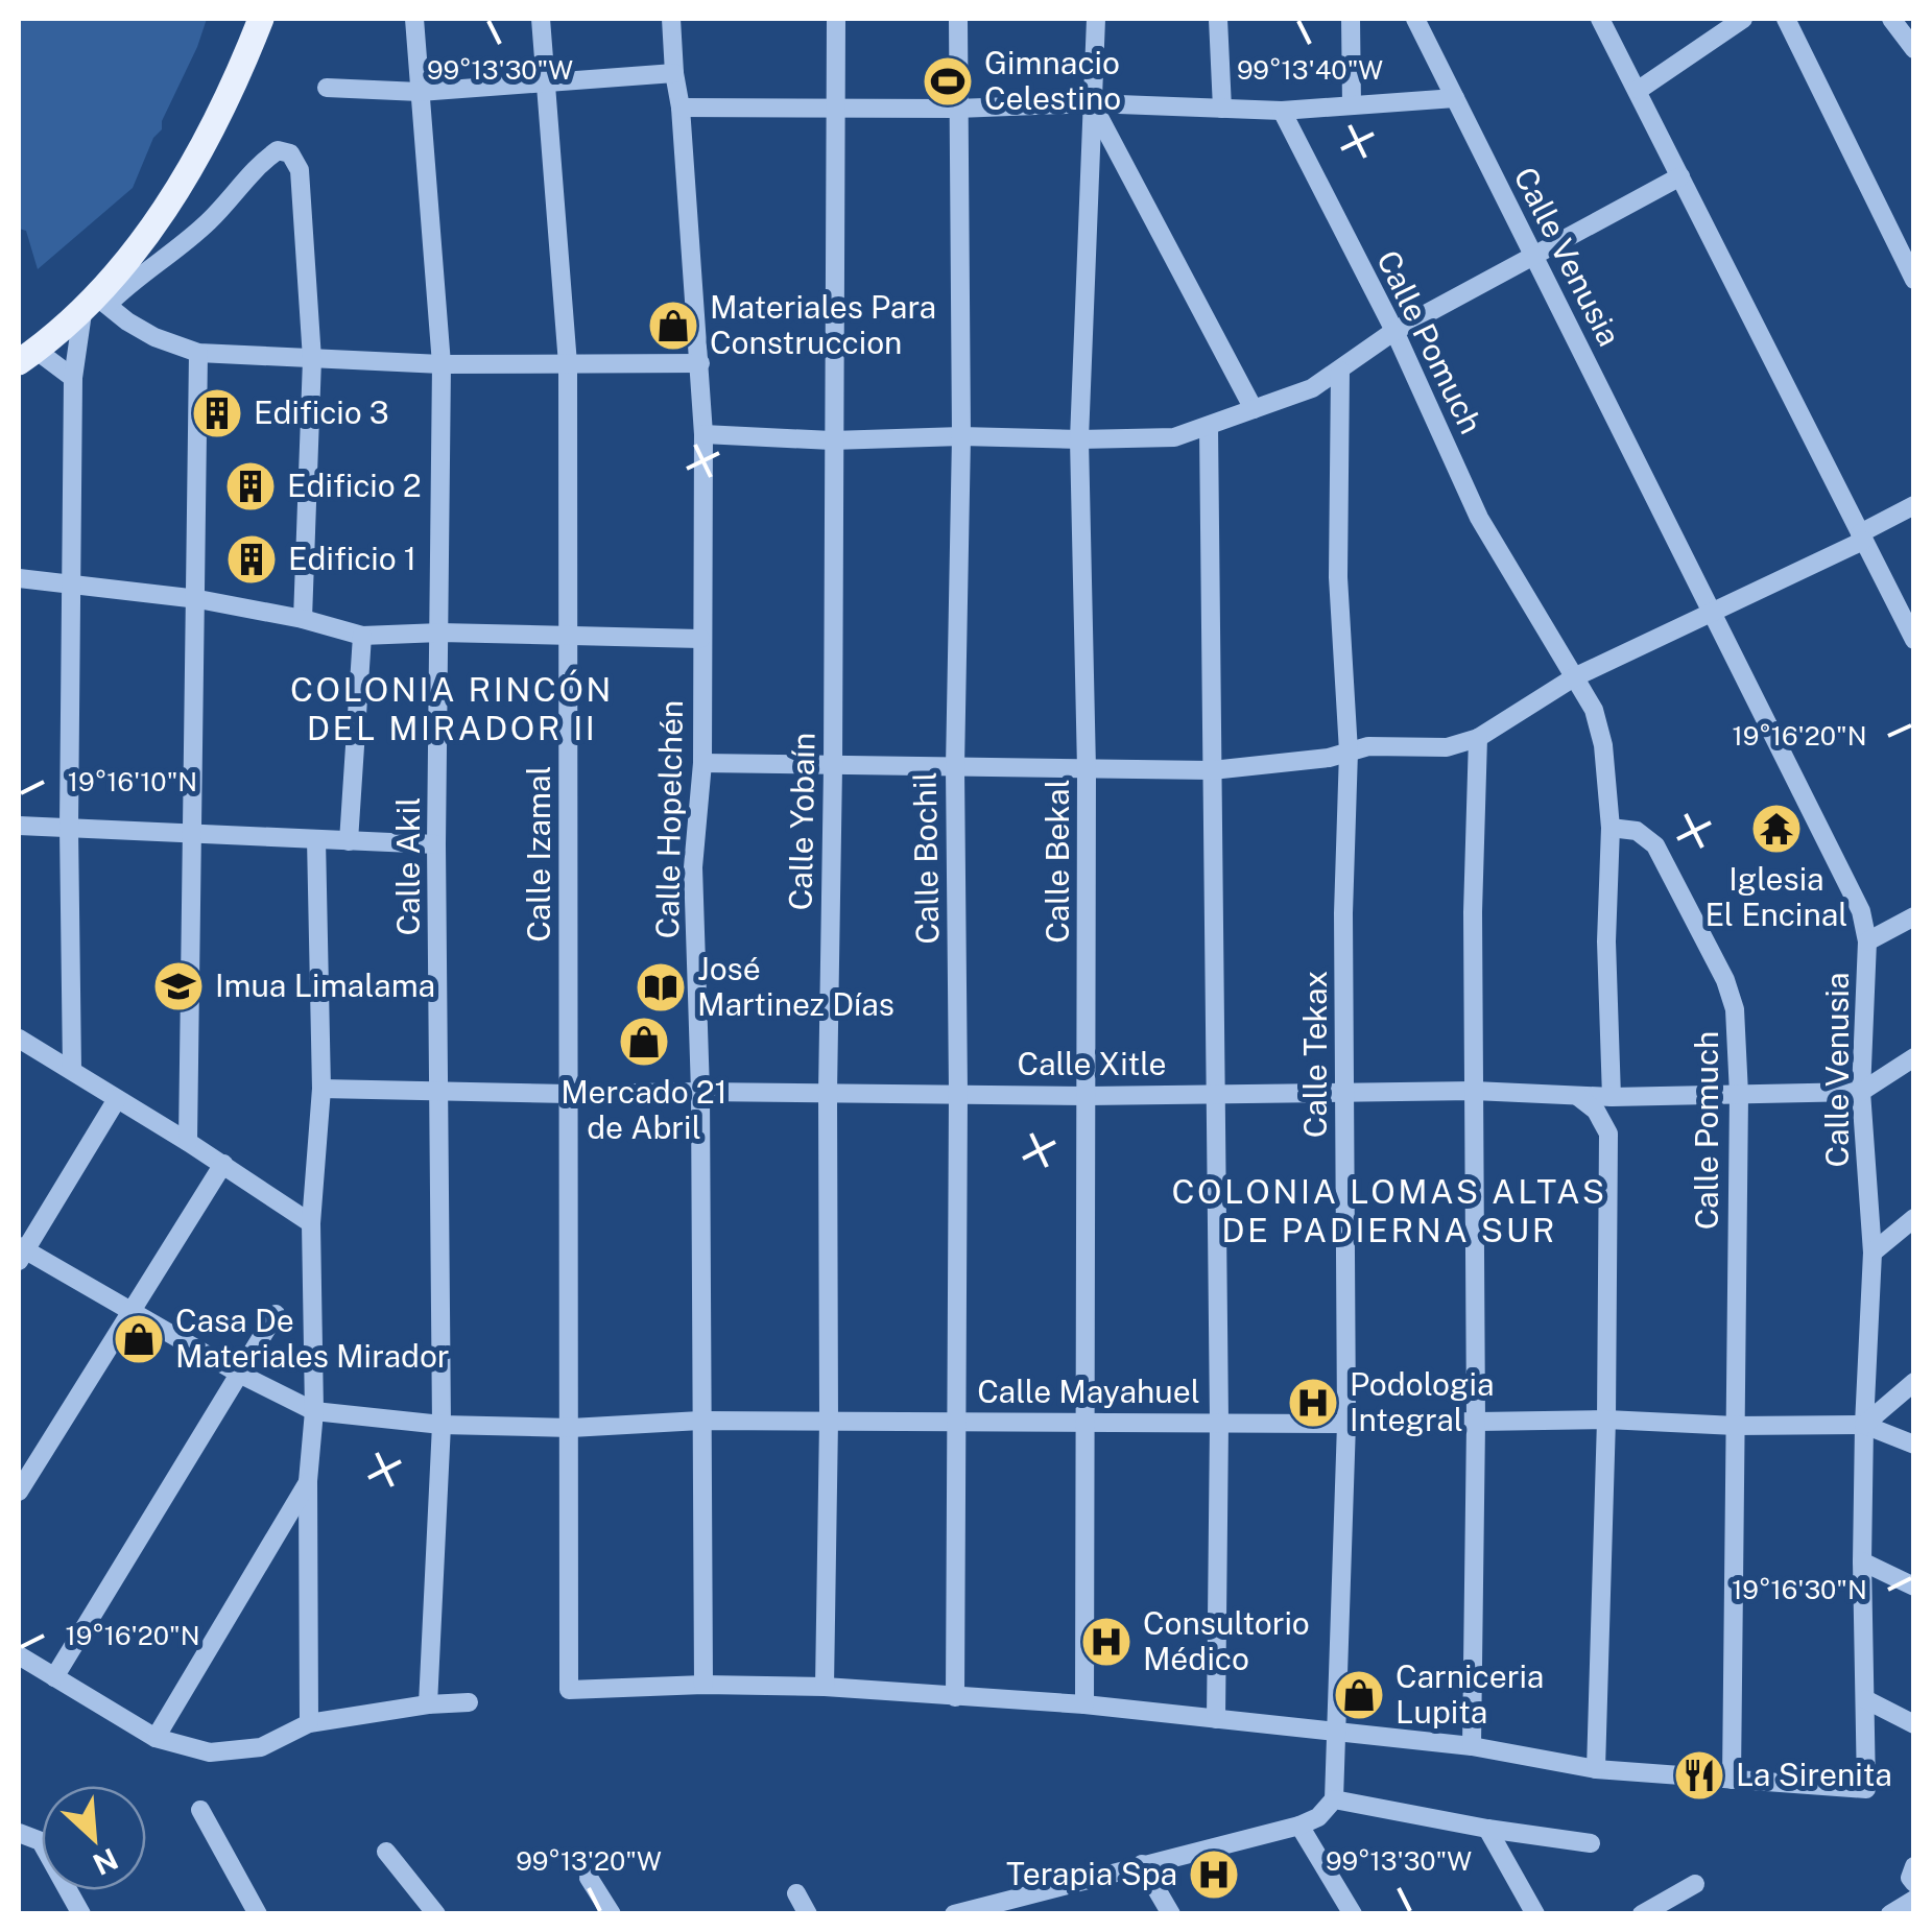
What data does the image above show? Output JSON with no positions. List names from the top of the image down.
{
  "streets": {
    "street": [
      "Calle Venusia",
      "Calle Pomuch",
      "Calle Hopelchén",
      "Calle Yobaín",
      "Calle Izamal",
      "Calle Bochil",
      "Calle Bekal",
      "Calle Akil",
      "Calle Tekax",
      "Calle Xitle",
      "Calle Mayahuel"
    ]
  },
  "crossings": [
    ["Calle Venusia", "Calle Pomuch"],
    ["Calle Venusia", "Calle Xitle"],
    ["Calle Venusia", "Calle Mayahuel"],
    ["Calle Pomuch", "Calle Xitle"],
    ["Calle Pomuch", "Calle Mayahuel"],
    ["Calle Hopelchén", "Calle Izamal"],
    ["Calle Hopelchén", "Calle Xitle"],
    ["Calle Hopelchén", "Calle Mayahuel"],
    ["Calle Yobaín", "Calle Xitle"],
    ["Calle Yobaín", "Calle Mayahuel"],
    ["Calle Izamal", "Calle Xitle"],
    ["Calle Izamal", "Calle Mayahuel"],
    ["Calle Bochil", "Calle Xitle"],
    ["Calle Bochil", "Calle Mayahuel"],
    ["Calle Bekal", "Calle Xitle"],
    ["Calle Bekal", "Calle Mayahuel"],
    ["Calle Akil", "Calle Xitle"],
    ["Calle Akil", "Calle Mayahuel"],
    ["Calle Tekax", "Calle Xitle"],
    ["Calle Tekax", "Calle Mayahuel"]
  ],
  "districts": ["COLONIA RINCÓN DEL MIRADOR II", "COLONIA LOMAS ALTAS DE PADIERNA SUR"],
  "places": {
    "sports": ["Gimnacio Celestino"],
    "shop": [
      "Materiales Para Construccion",
      "Mercado 21 de Abril",
      "Casa De Materiales Mirador",
      "Carniceria Lupita"
    ],
    "building": ["Edificio 3", "Edificio 2", "Edificio 1"],
    "temple": ["Iglesia El Encinal"],
    "school or university": ["Imua Limalama"],
    "library": ["José Martinez Días"],
    "hospital": ["Podologia Integral", "Consultorio Médico", "Terapia Spa"],
    "restaurant": ["La Sirenita"]
  },
  "north": "bottom right",
  "coordinates": [
    "99°13'30\"W",
    "99°13'40\"W",
    "19°16'20\"N",
    "19°16'10\"N",
    "19°16'30\"N",
    "99°13'20\"W"
  ]
}
